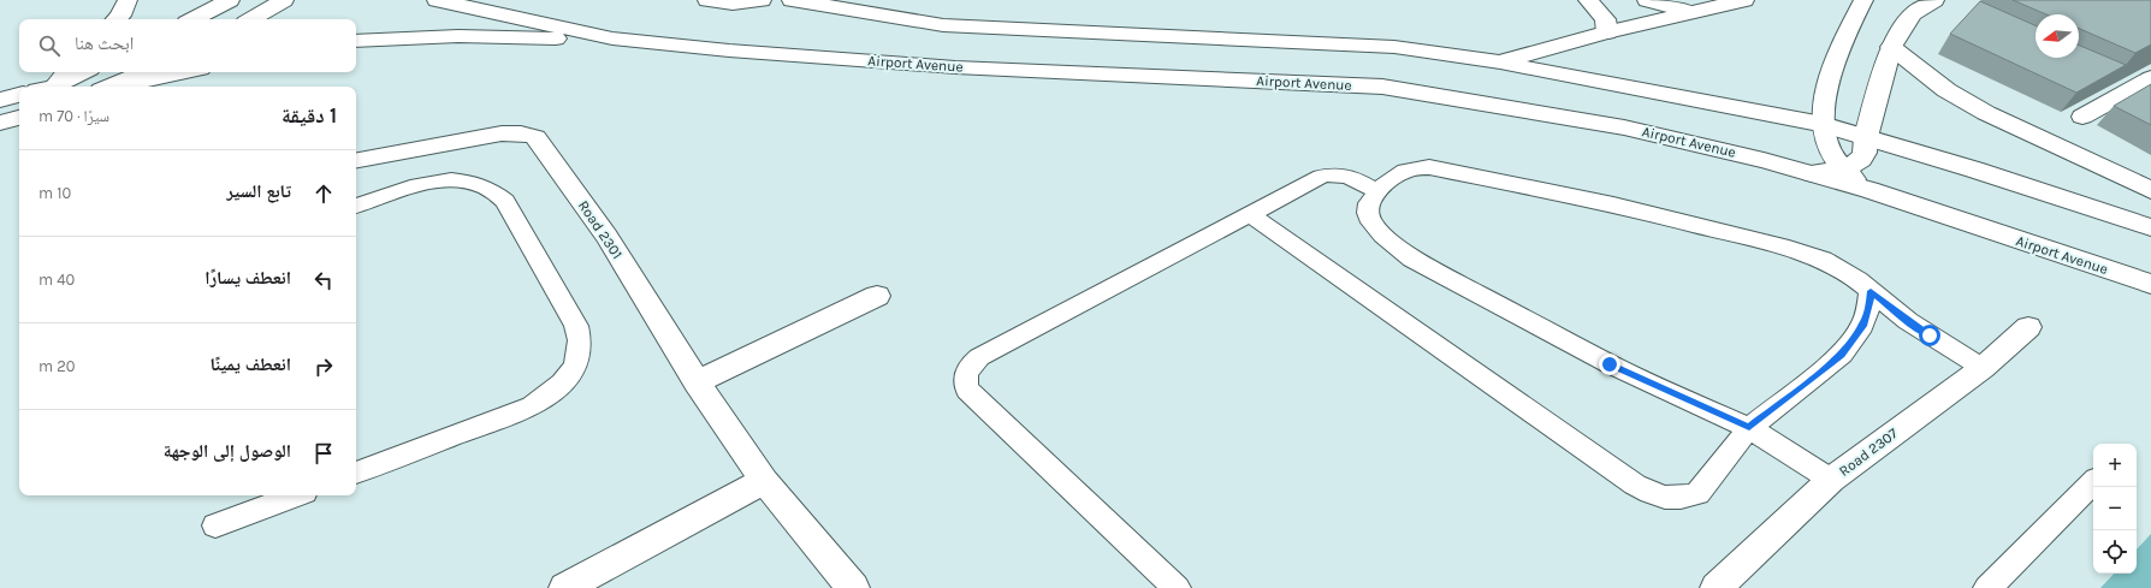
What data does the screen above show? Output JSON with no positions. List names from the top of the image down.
{
  "streets": {
    "main road": ["Airport Avenue", "Road 2301", "Road 2307"]
  },
  "north": "left",
  "page": {
    "search": "ابحث هنا",
    "heading": ["1 دقيقة", "سيرًا · 70 m"],
    "list": [
      ["تابع السير", "10 m"],
      ["انعطف يسارًا", "40 m"],
      ["انعطف يمينًا", "20 m"],
      "الوصول إلى الوجهة"
    ],
    "map_buttons": ["+", "−"]
  }
}
